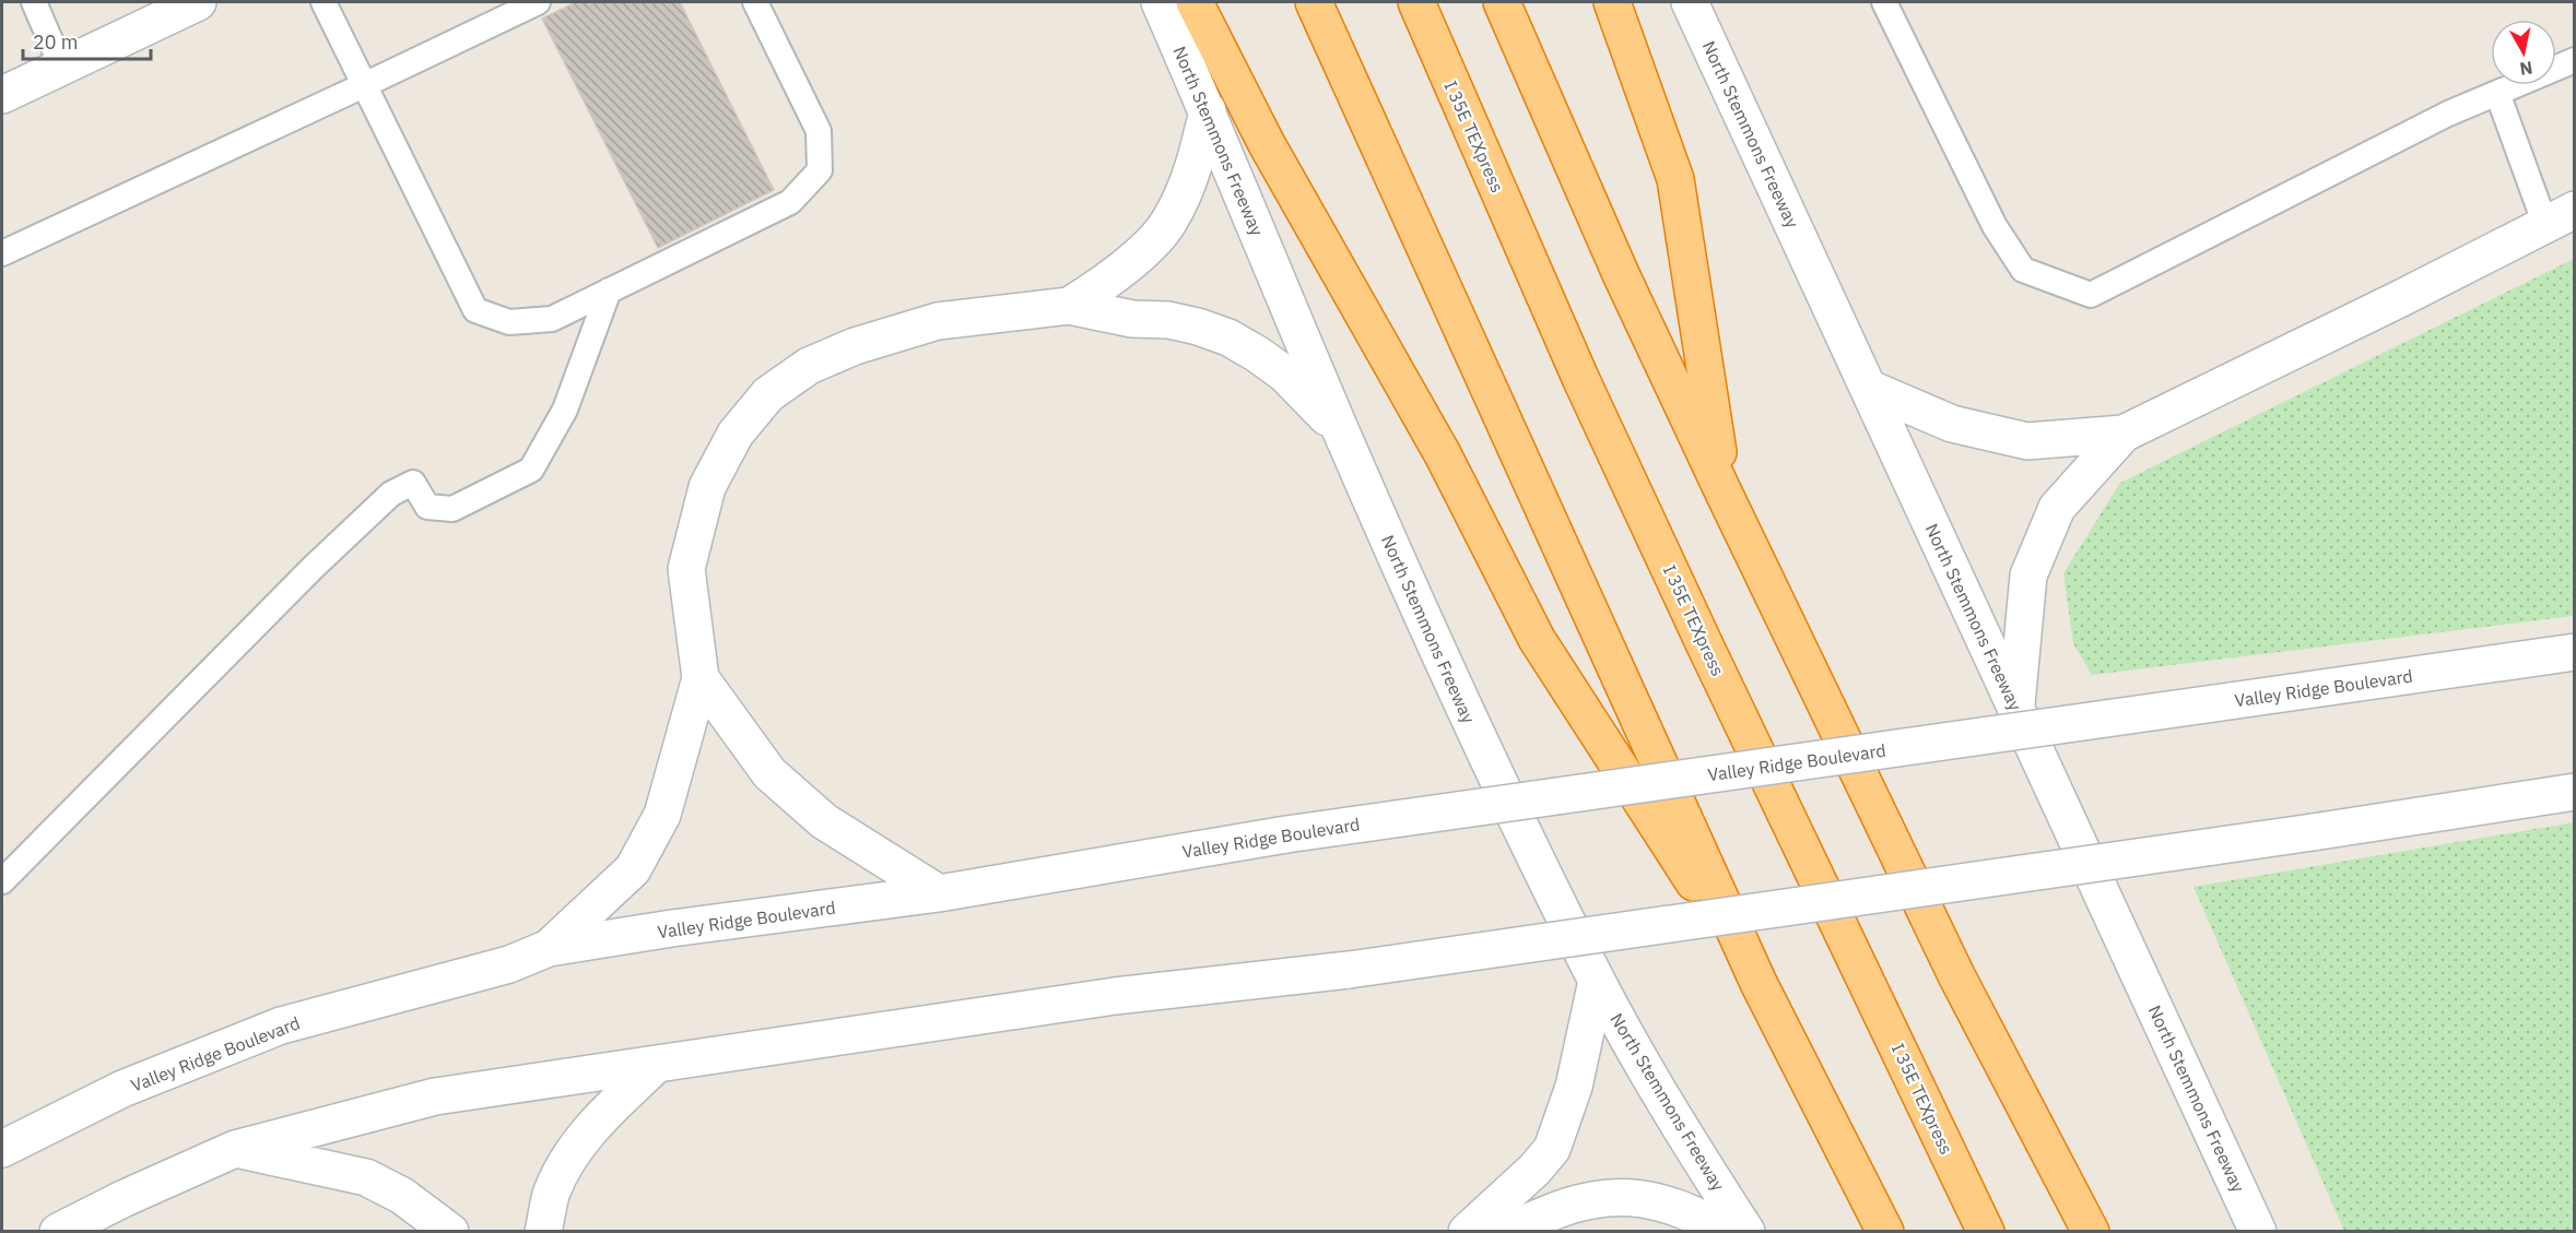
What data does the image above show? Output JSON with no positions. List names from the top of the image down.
{
  "streets": {
    "highway": ["I 35E TEXpress"],
    "main road": ["North Stemmons Freeway", "Valley Ridge Boulevard"]
  },
  "scale_bar": "20 m",
  "north": "bottom"
}
